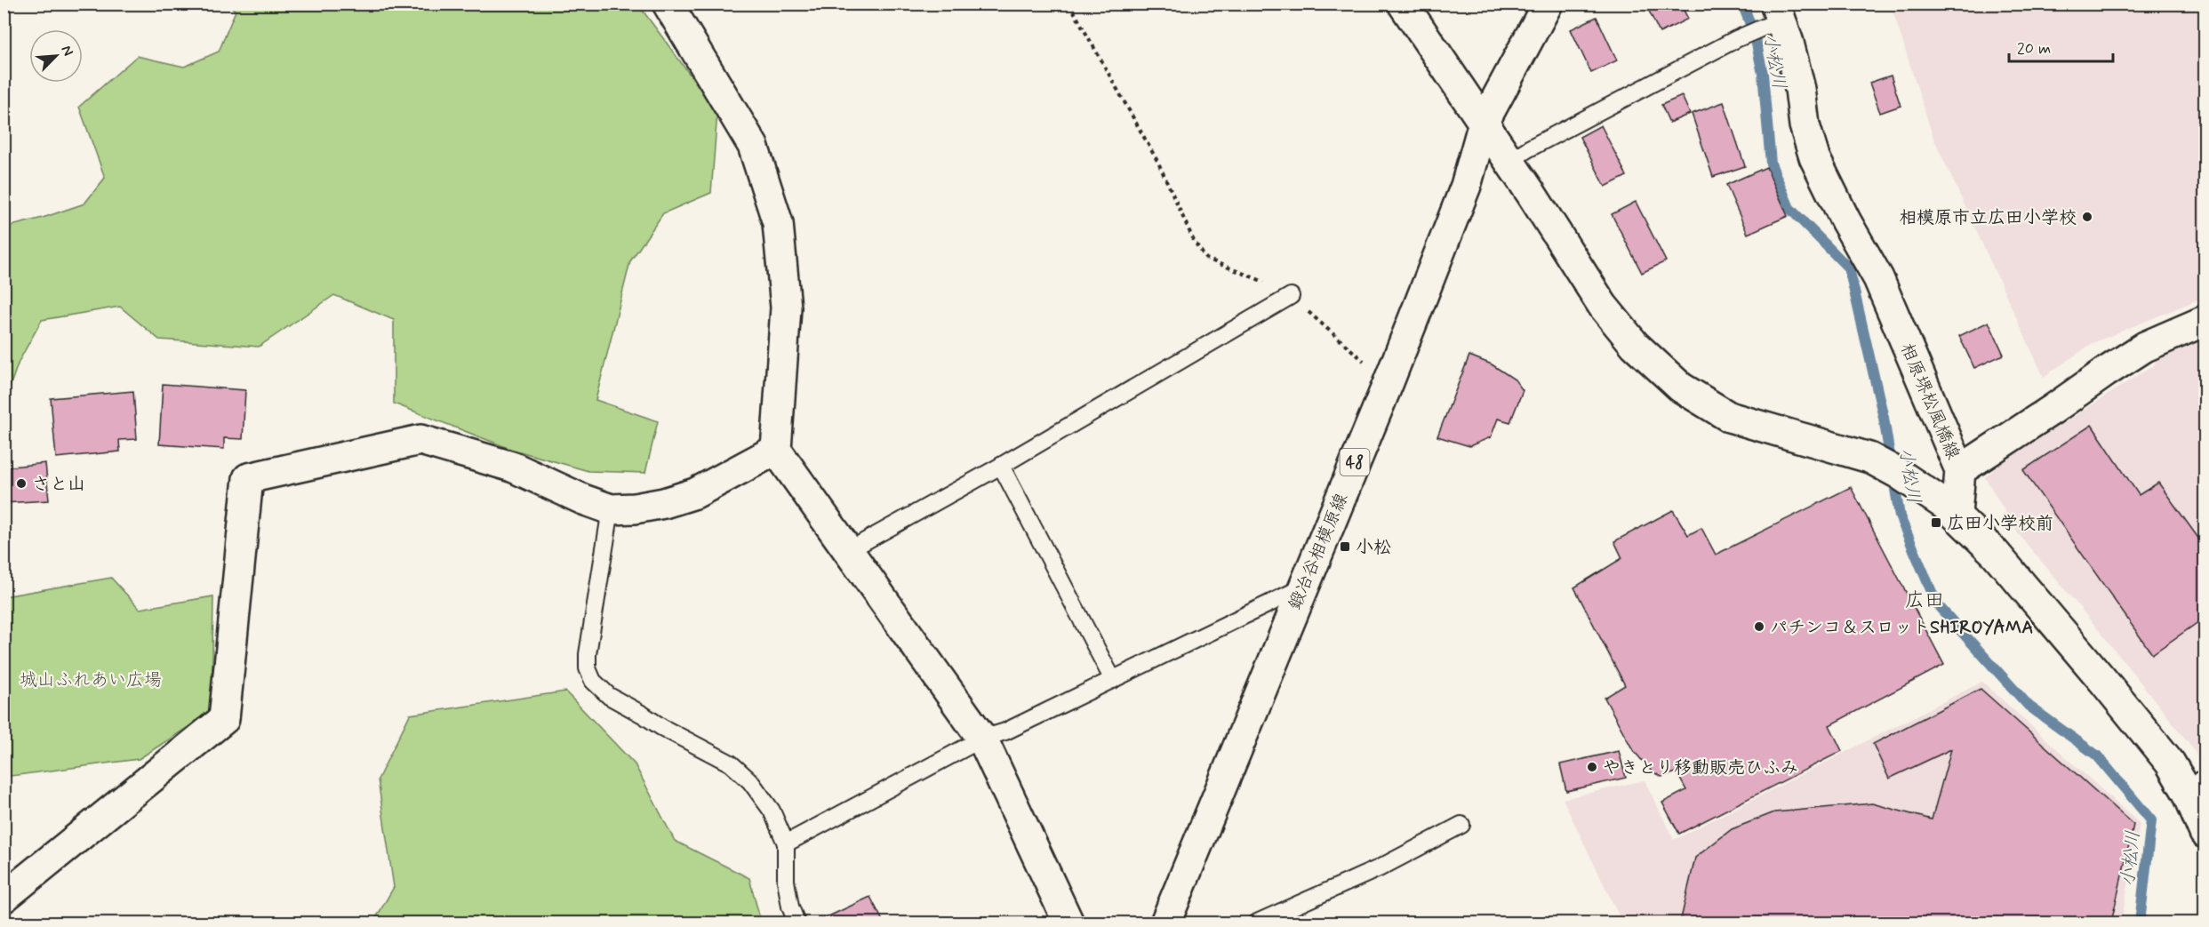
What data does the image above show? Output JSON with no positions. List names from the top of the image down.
{
  "streets": {
    "street": ["相原堺松風橋線", "48", "鍛冶谷相模原線"]
  },
  "districts": ["広田"],
  "water": ["小松川"],
  "parks": ["城山ふれあい広場"],
  "places": {
    "other": [
      "相模原市立広田小学校",
      "さと山",
      "パチンコ＆スロットSHIROYAMA",
      "やきとり移動販売ひふみ"
    ],
    "transit": ["広田小学校前", "小松"]
  },
  "scale_bar": "20 m",
  "north": "top right"
}
